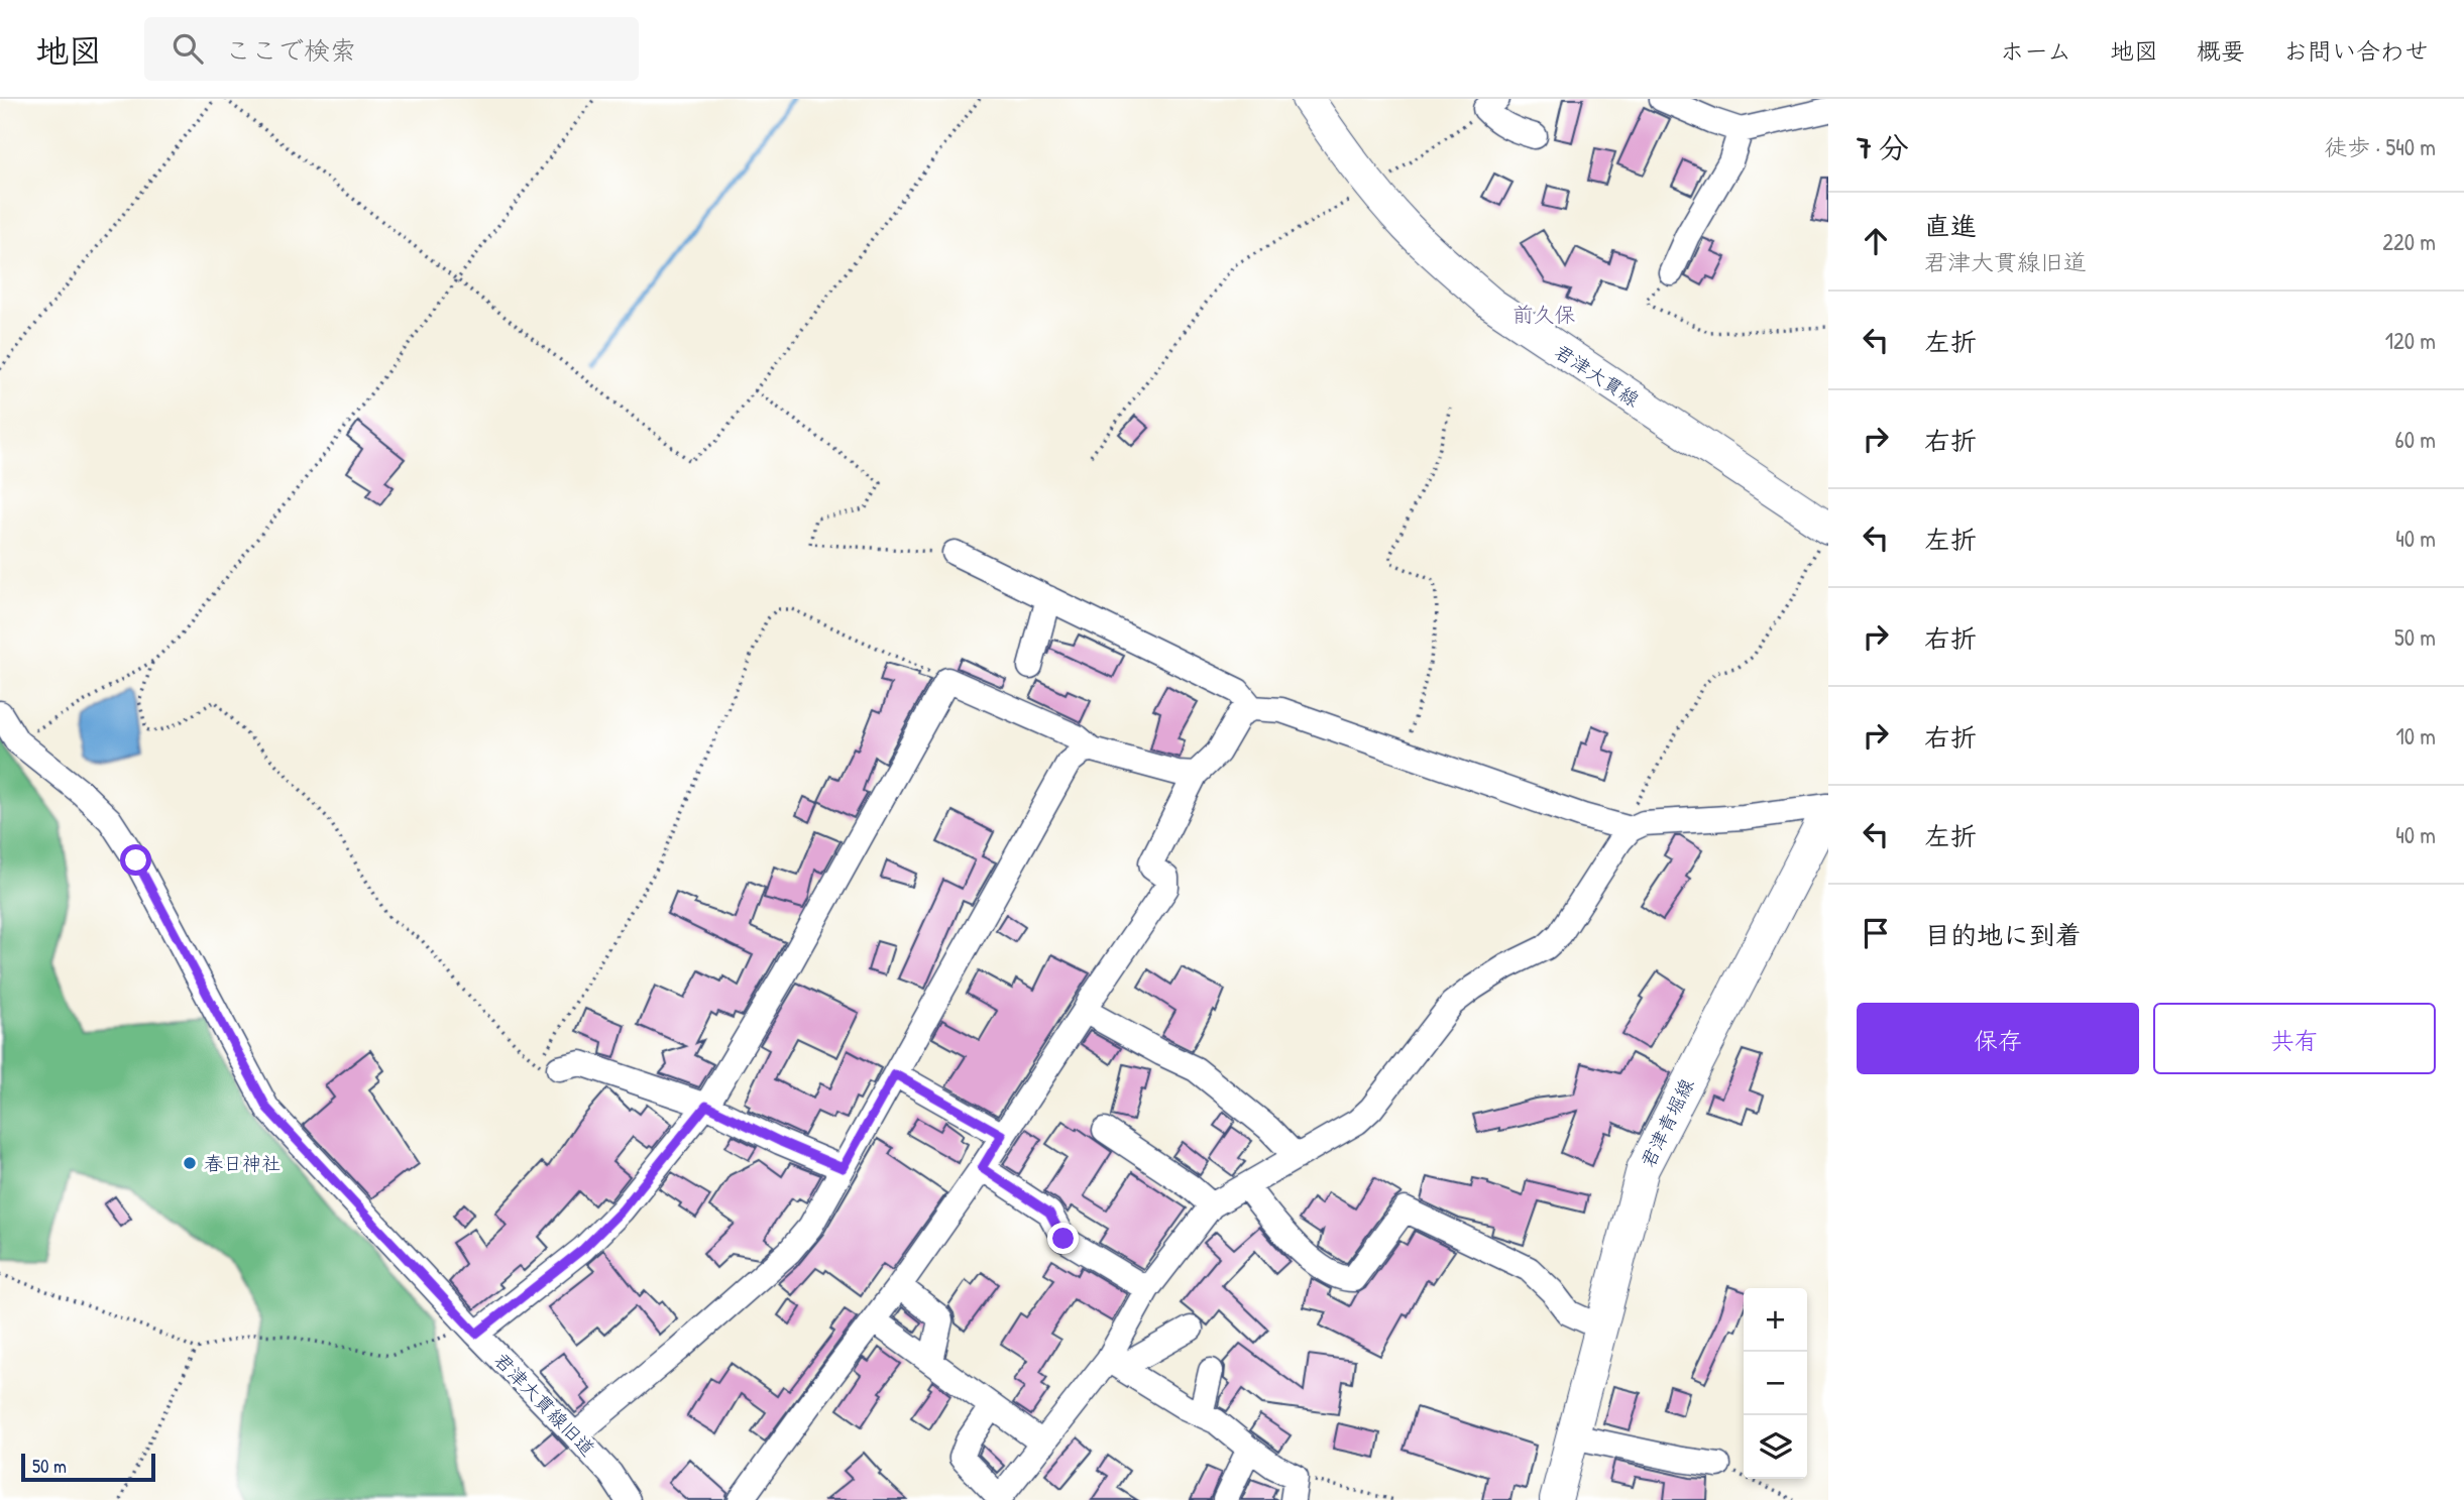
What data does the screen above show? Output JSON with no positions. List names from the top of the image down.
{
  "streets": {
    "main road": ["君津大貫線", "君津青堀線"],
    "street": ["君津大貫線旧道"]
  },
  "districts": ["前久保"],
  "places": ["春日神社"],
  "scale_bar": "50 m",
  "page": {
    "header": "地図",
    "search": "ここで検索",
    "nav": [
      "ホーム",
      "地図",
      "概要",
      "お問い合わせ"
    ],
    "heading": ["7 分", "徒歩 · 540 m"],
    "list": [
      ["直進", "君津大貫線旧道", "220 m"],
      ["左折", "120 m"],
      ["右折", "60 m"],
      ["左折", "40 m"],
      ["右折", "50 m"],
      ["右折", "10 m"],
      ["左折", "40 m"],
      "目的地に到着"
    ],
    "buttons": ["保存", "共有"],
    "map_buttons": ["+", "−"],
    "scale": "50 m"
  }
}
